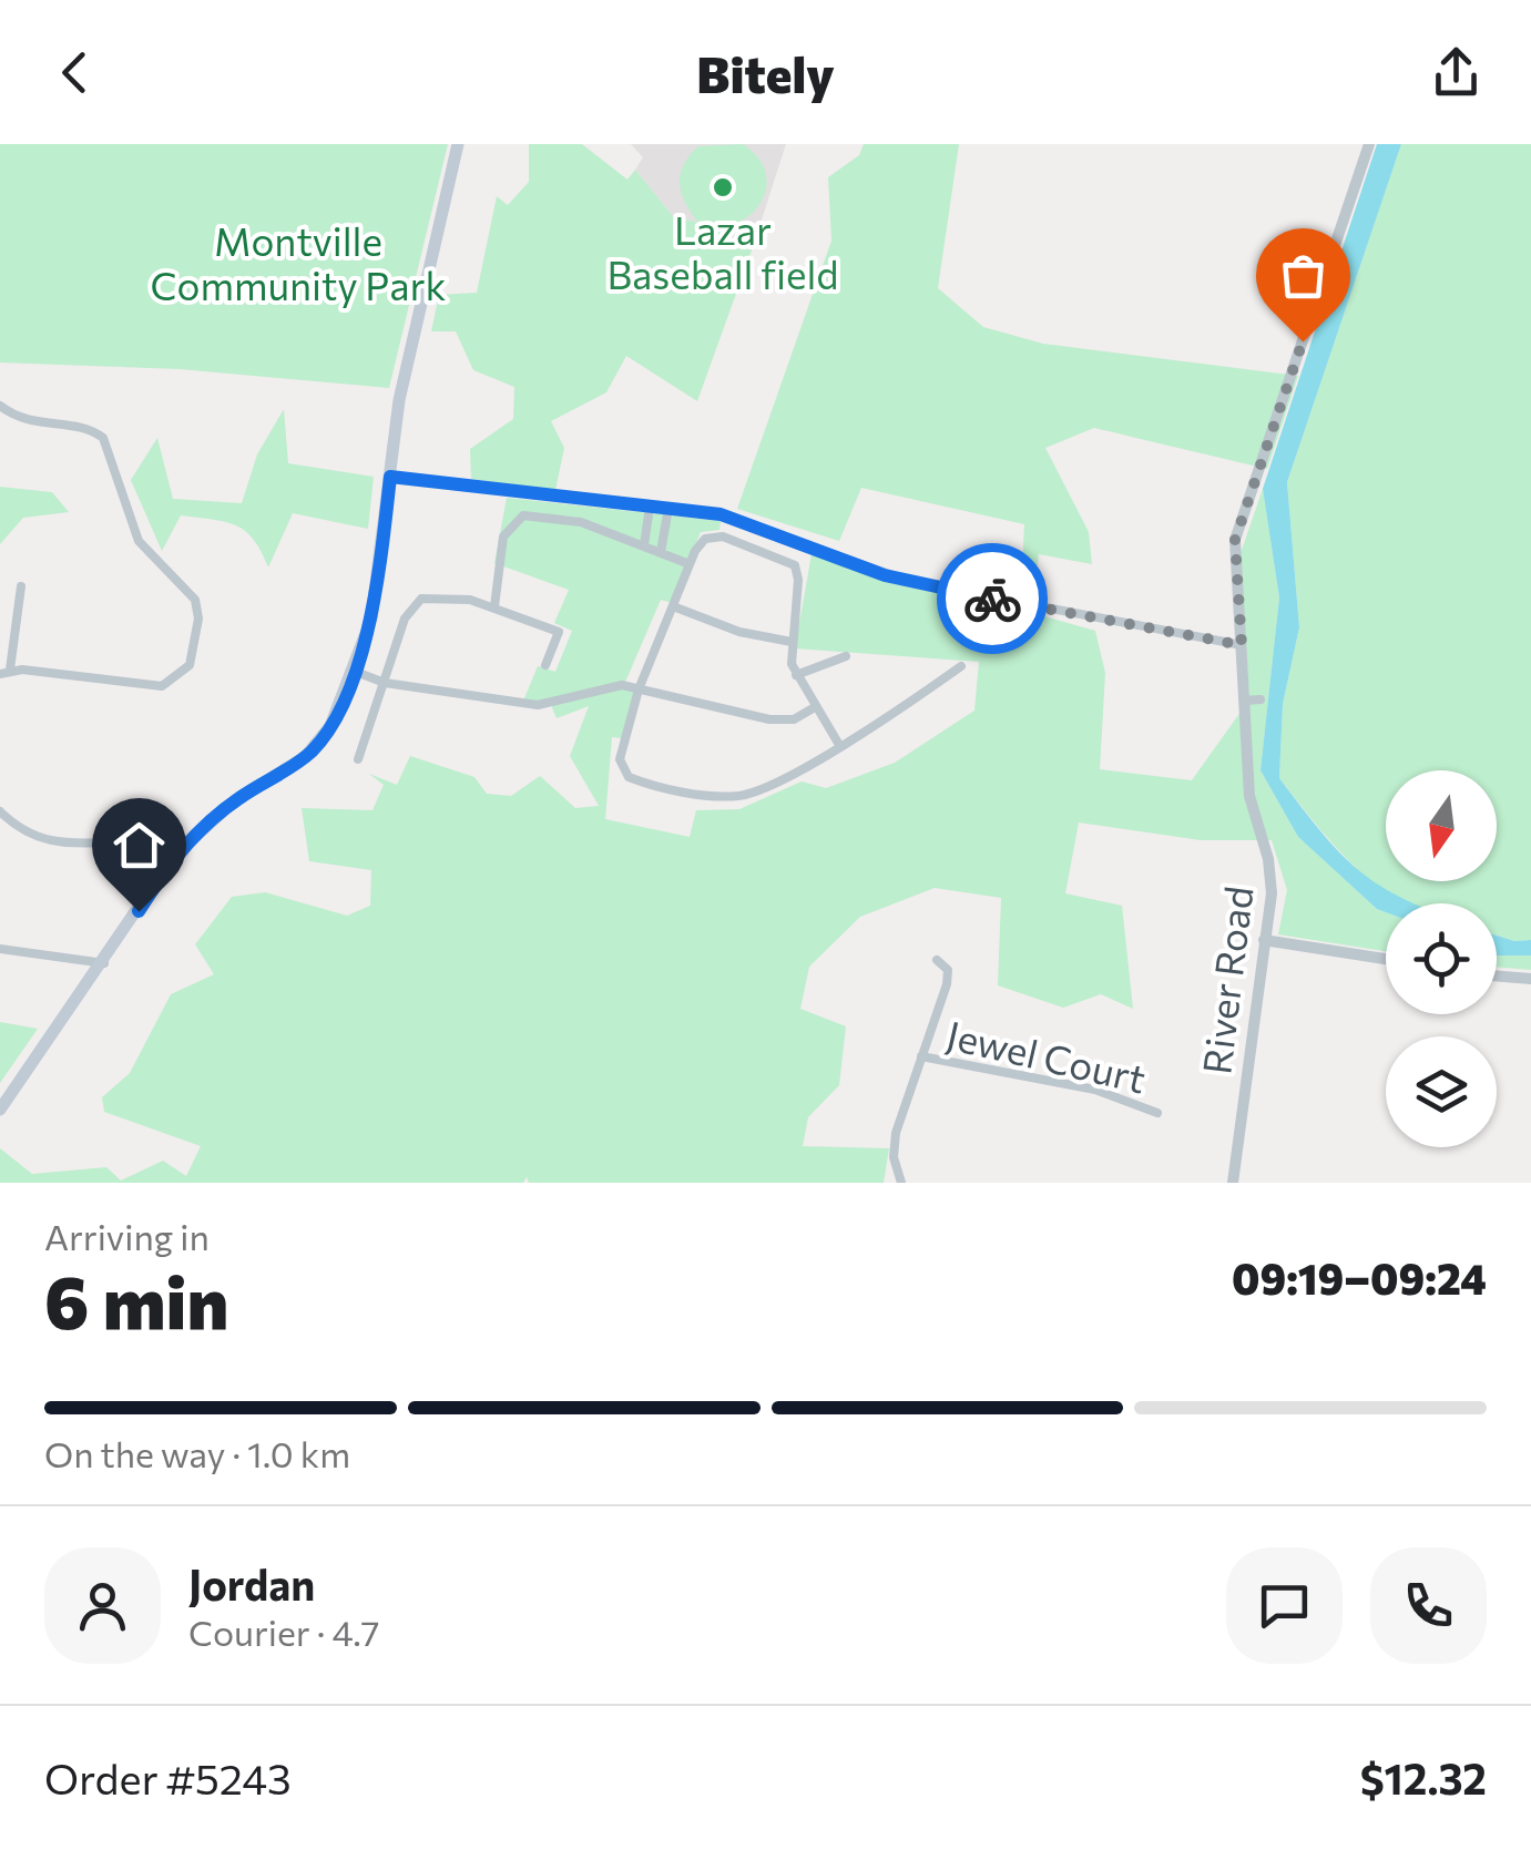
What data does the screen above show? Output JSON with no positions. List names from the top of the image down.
{
  "streets": {
    "street": ["River Road", "Jewel Court"]
  },
  "parks": ["Montville Community Park"],
  "places": ["Lazar Baseball field"],
  "north": "bottom",
  "page": {
    "header": "Bitely",
    "heading": ["6 min", "Arriving in", "09:19–09:24"],
    "panel": [
      "Jordan",
      "Courier · 4.7",
      "Order #5243",
      "$12.32"
    ],
    "bar": "On the way · 1.0 km"
  }
}
